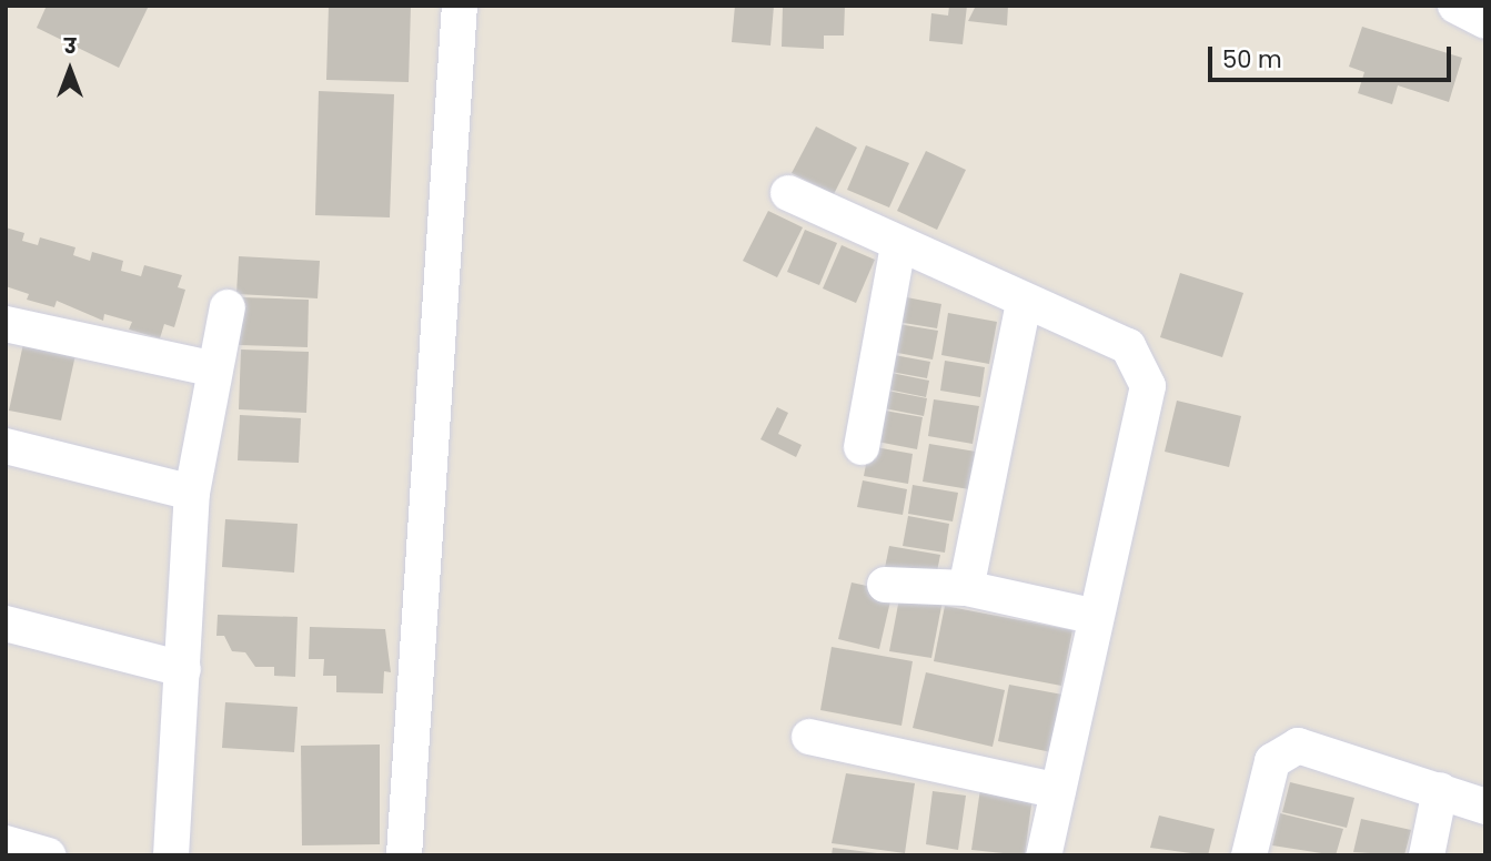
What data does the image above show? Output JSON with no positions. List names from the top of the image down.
{
  "scale_bar": "50 m",
  "north": "top"
}
